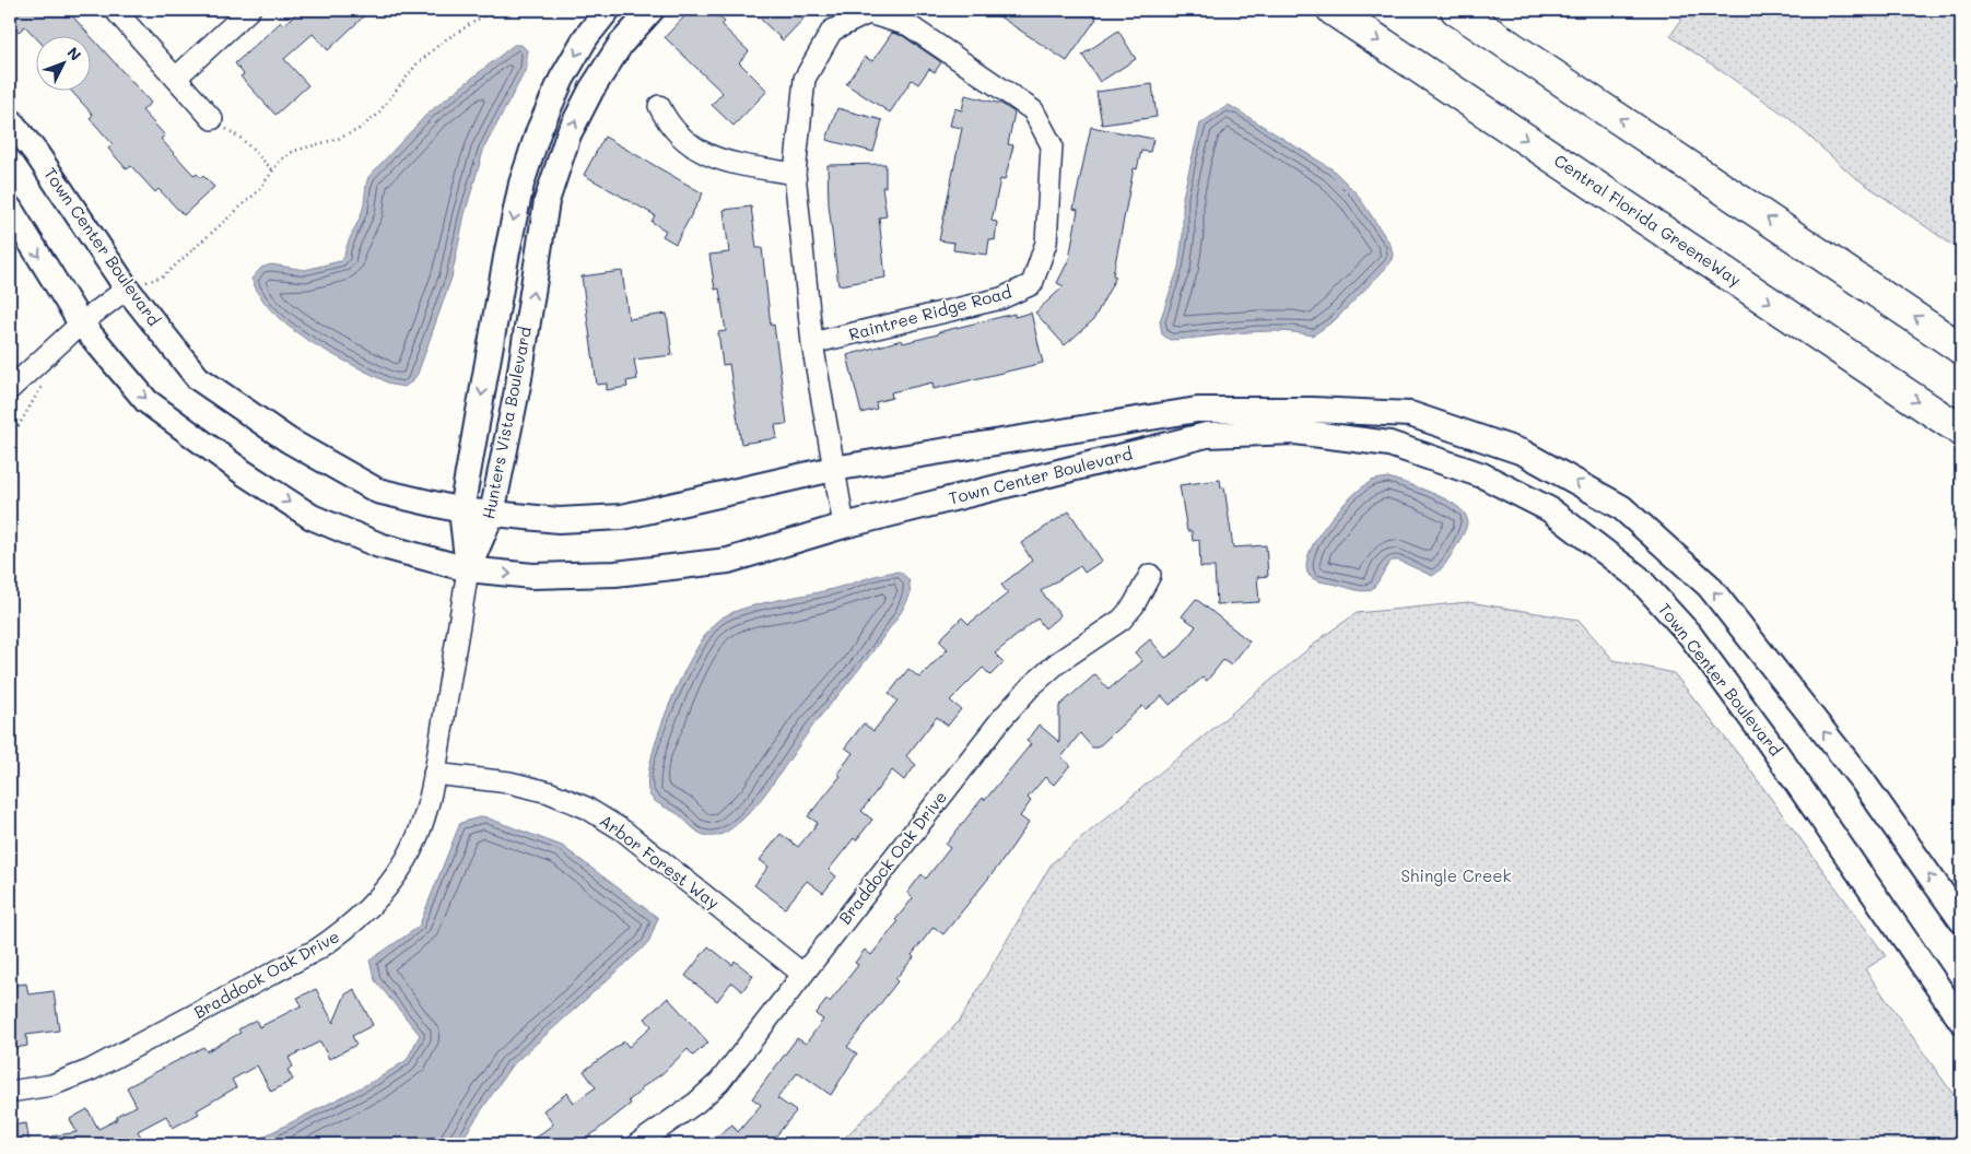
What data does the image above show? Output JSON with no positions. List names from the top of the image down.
{
  "streets": {
    "highway": ["Central Florida GreeneWay"],
    "street": [
      "Town Center Boulevard",
      "Raintree Ridge Road",
      "Hunters Vista Boulevard",
      "Braddock Oak Drive",
      "Arbor Forest Way"
    ]
  },
  "crossings": [
    ["Town Center Boulevard", "Raintree Ridge Road"],
    ["Town Center Boulevard", "Hunters Vista Boulevard"],
    ["Town Center Boulevard", "Braddock Oak Drive"],
    ["Hunters Vista Boulevard", "Braddock Oak Drive"],
    ["Braddock Oak Drive", "Arbor Forest Way"]
  ],
  "parks": ["Shingle Creek"],
  "north": "top right"
}
